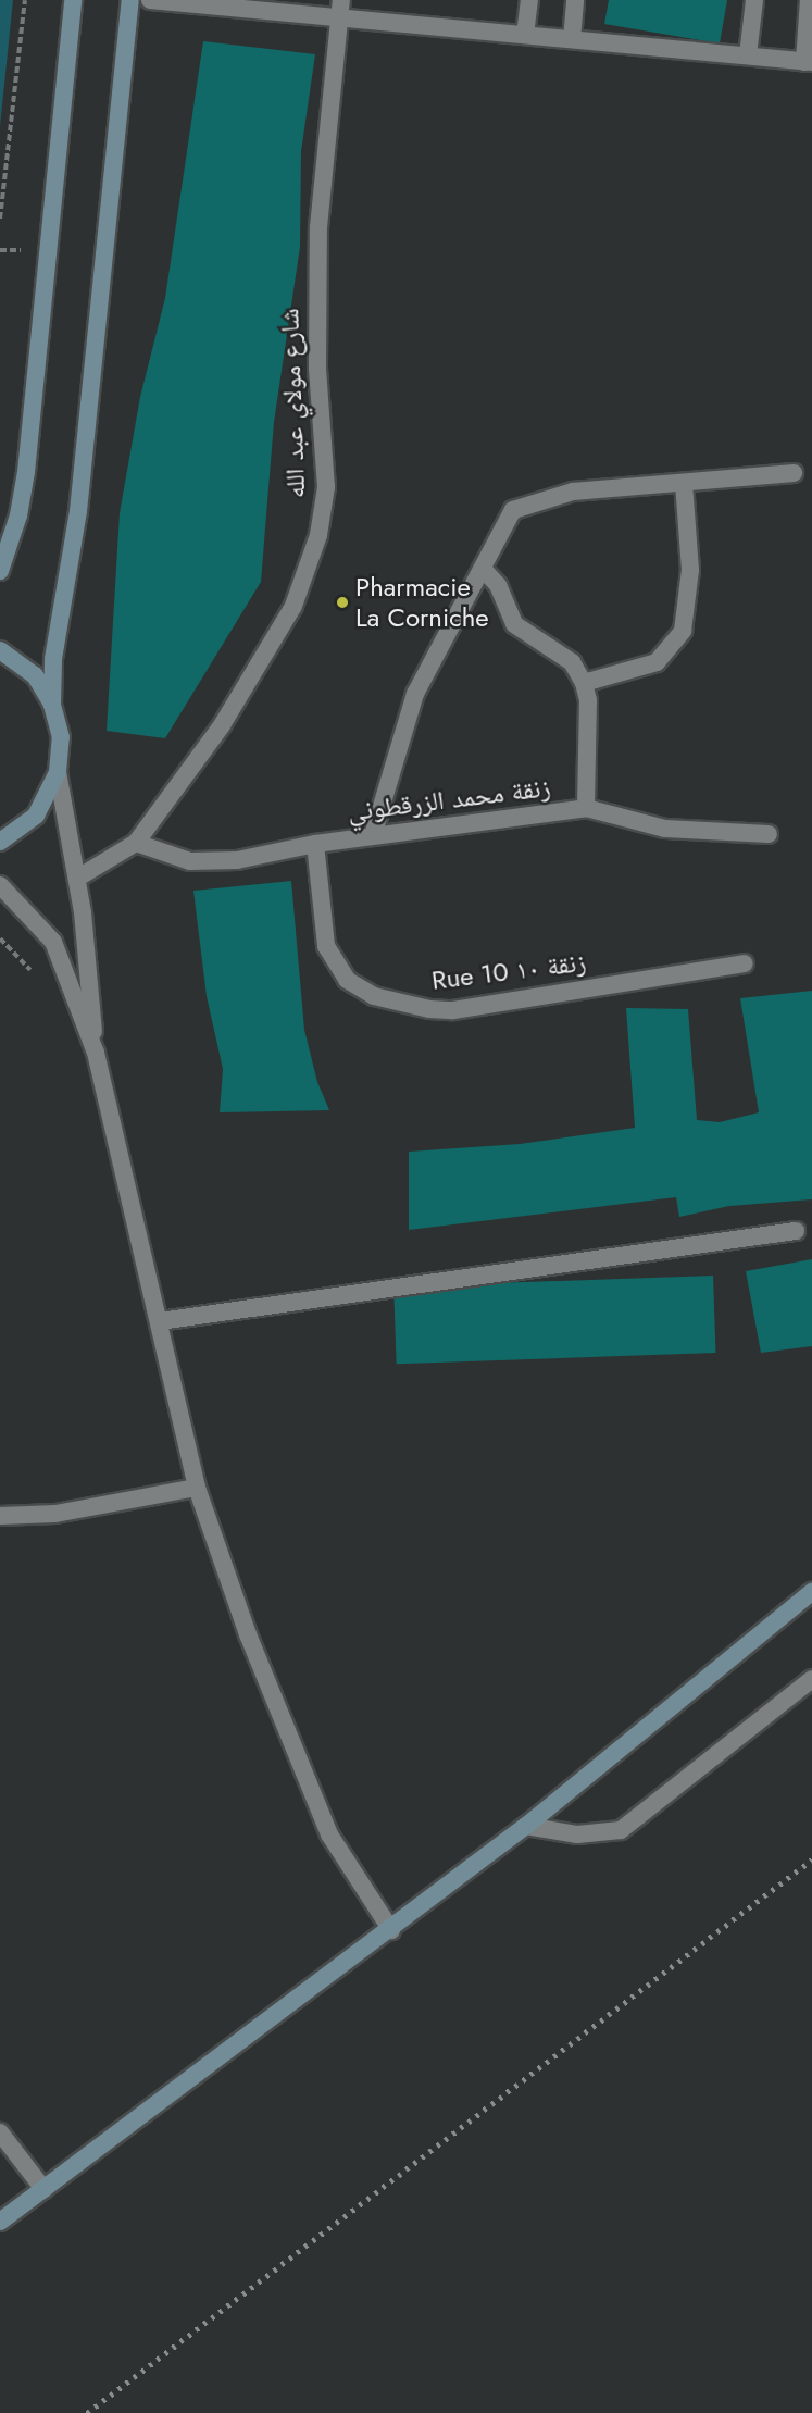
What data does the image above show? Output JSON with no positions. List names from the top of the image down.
{
  "streets": {
    "street": ["شارع مولاي عبد الله", "زنقة محمد الزرقطوني", "Rue 10 زنقة ١٠"]
  },
  "crossings": [
    ["شارع مولاي عبد الله", "زنقة محمد الزرقطوني"],
    ["زنقة محمد الزرقطوني", "Rue 10 زنقة ١٠"]
  ],
  "places": ["Pharmacie La Corniche"]
}
